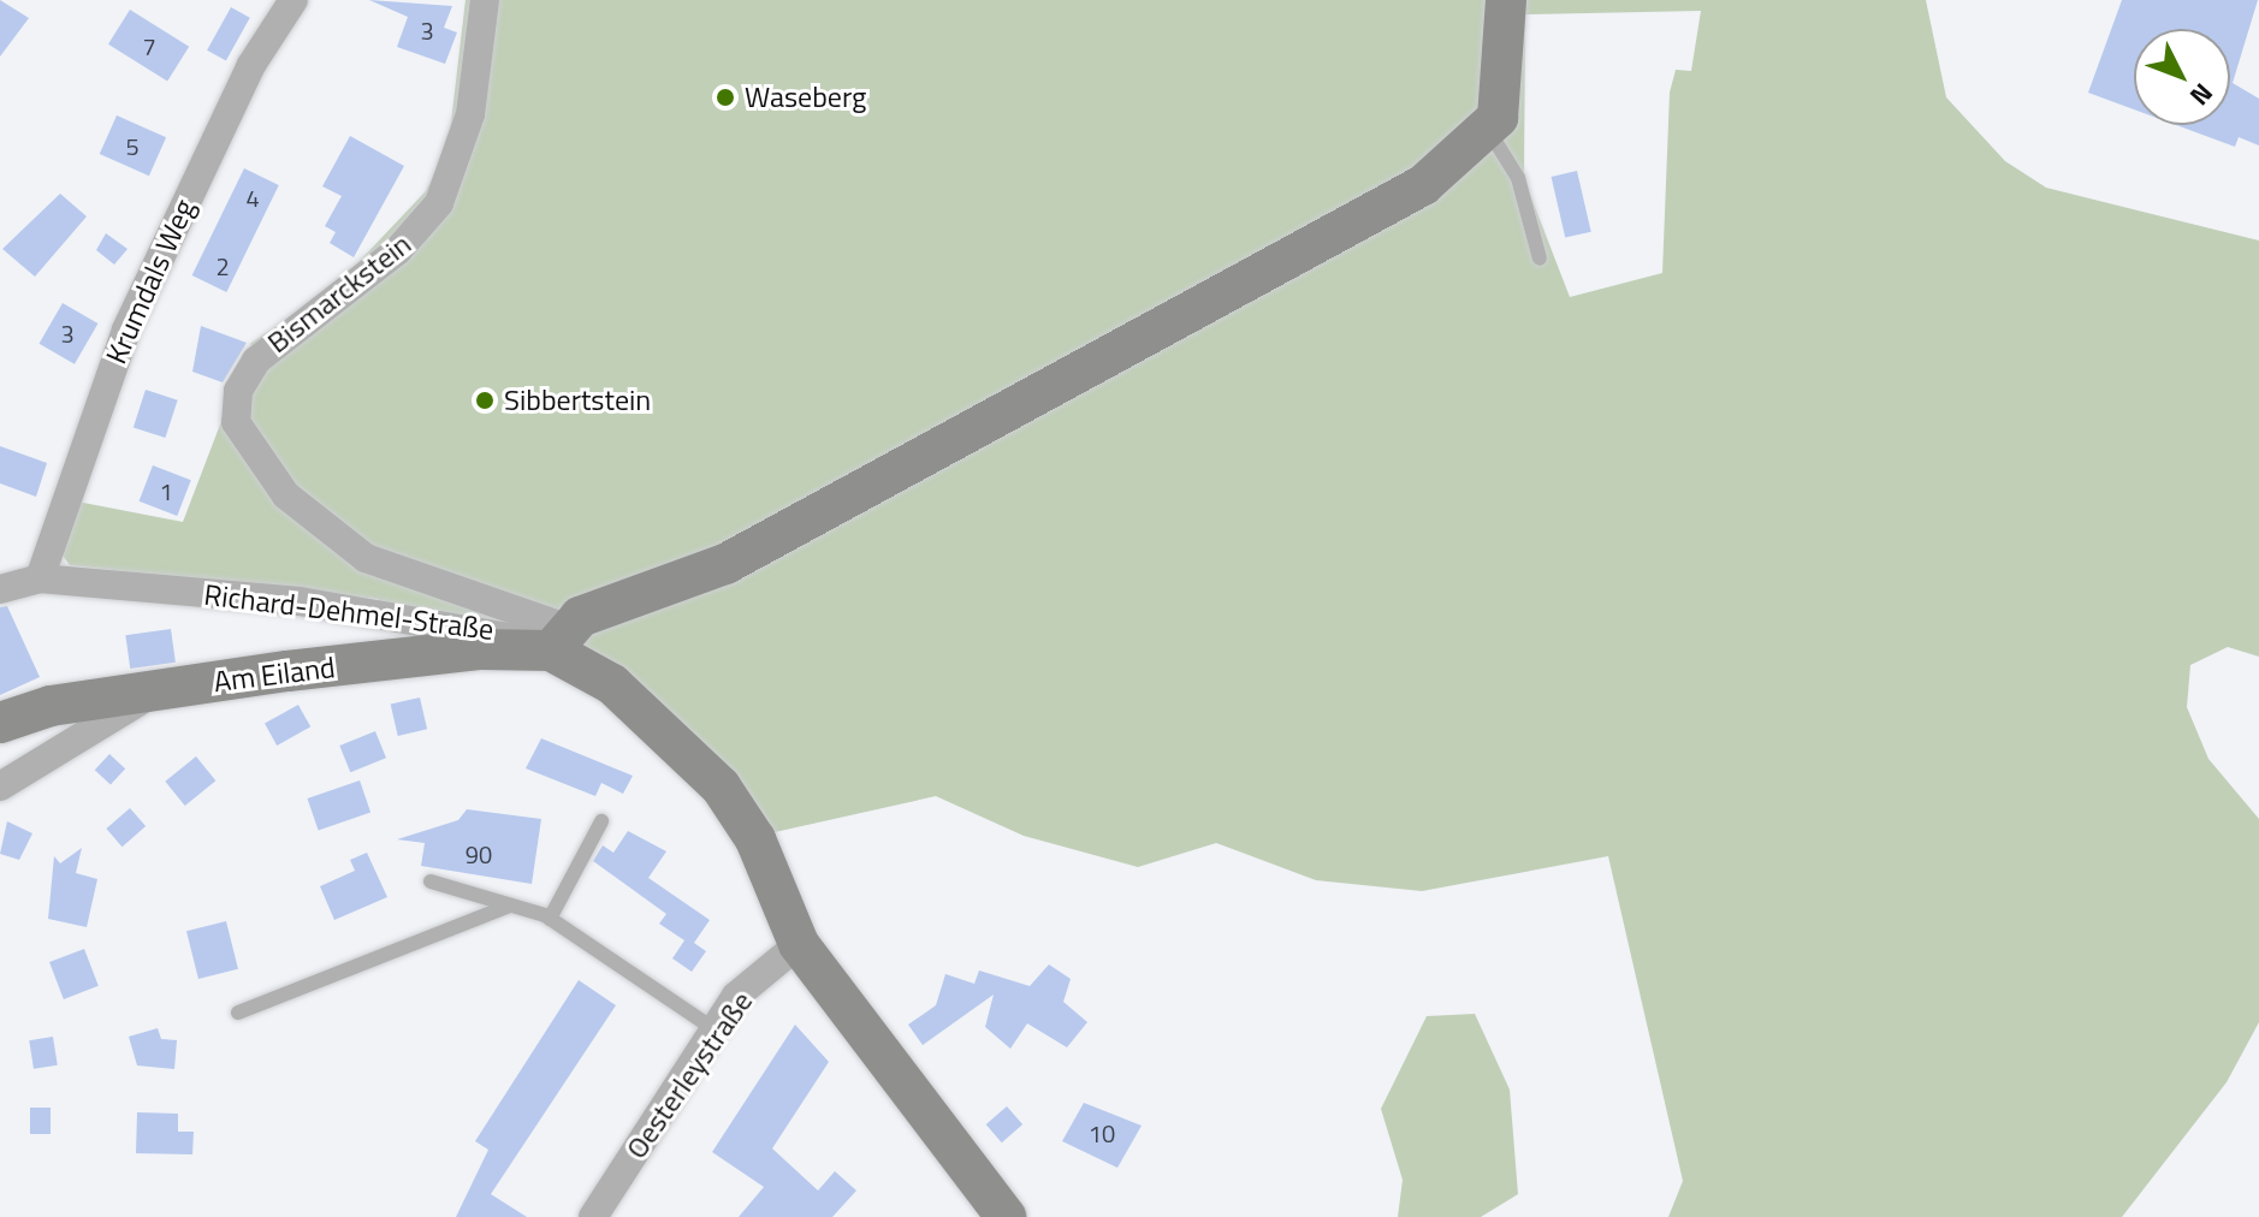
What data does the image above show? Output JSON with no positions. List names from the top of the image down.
{
  "streets": {
    "street": [
      "Krumdals Weg",
      "Bismarckstein",
      "Richard-Dehmel-Straße",
      "Am Eiland",
      "Oesterleystraße"
    ]
  },
  "crossings": [
    ["Krumdals Weg", "Richard-Dehmel-Straße"],
    ["Bismarckstein", "Richard-Dehmel-Straße"],
    ["Bismarckstein", "Am Eiland"],
    ["Richard-Dehmel-Straße", "Am Eiland"],
    ["Richard-Dehmel-Straße", "Oesterleystraße"]
  ],
  "places": ["Waseberg", "Sibbertstein"],
  "house_numbers": [
    "3",
    "7",
    "5",
    "4",
    "2",
    "3",
    "1",
    "90",
    "10"
  ],
  "north": "bottom right"
}
